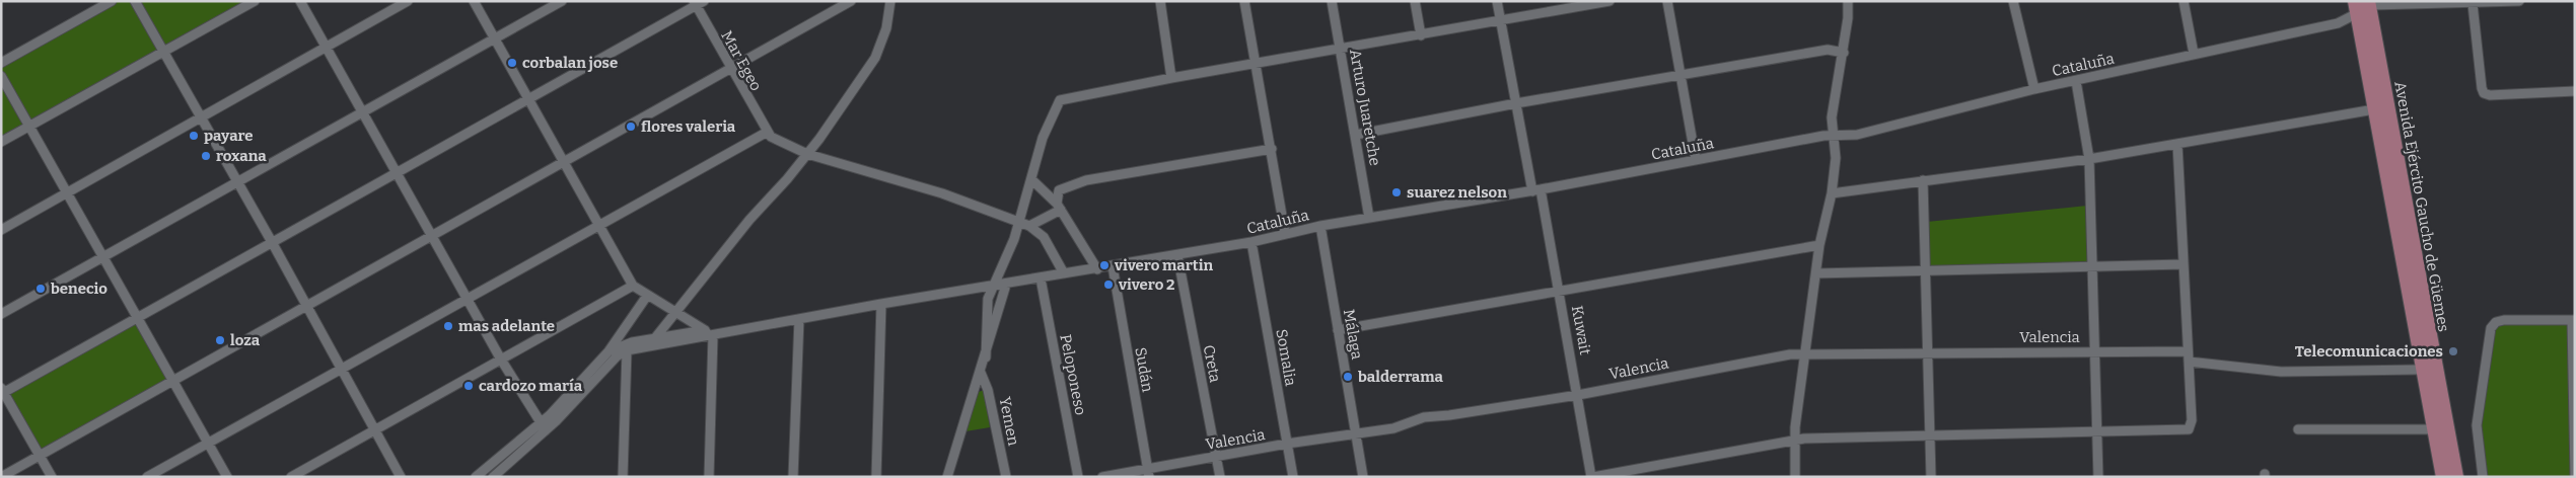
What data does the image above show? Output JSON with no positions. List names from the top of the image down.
{
  "streets": {
    "main road": ["Avenida Ejército Gaucho de Güemes"],
    "street": [
      "Mar Egeo",
      "Cataluña",
      "Arturo Juaretche",
      "Kuwait",
      "Málaga",
      "Valencia",
      "Somalia",
      "Creta",
      "Sudán",
      "Peloponeso",
      "Yemen"
    ]
  },
  "crossings": [
    ["Cataluña", "Arturo Juaretche"],
    ["Cataluña", "Avenida Ejército Gaucho de Güemes"],
    ["Cataluña", "Kuwait"],
    ["Cataluña", "Málaga"],
    ["Cataluña", "Somalia"],
    ["Cataluña", "Creta"],
    ["Cataluña", "Sudán"],
    ["Cataluña", "Peloponeso"],
    ["Kuwait", "Valencia"],
    ["Málaga", "Valencia"],
    ["Valencia", "Somalia"],
    ["Valencia", "Creta"],
    ["Valencia", "Sudán"]
  ],
  "places": [
    "corbalan jose",
    "flores valeria",
    "payare",
    "roxana",
    "suarez nelson",
    "vivero martin",
    "vivero 2",
    "benecio",
    "mas adelante",
    "loza",
    "Telecomunicaciones",
    "balderrama",
    "cardozo maría"
  ]
}
